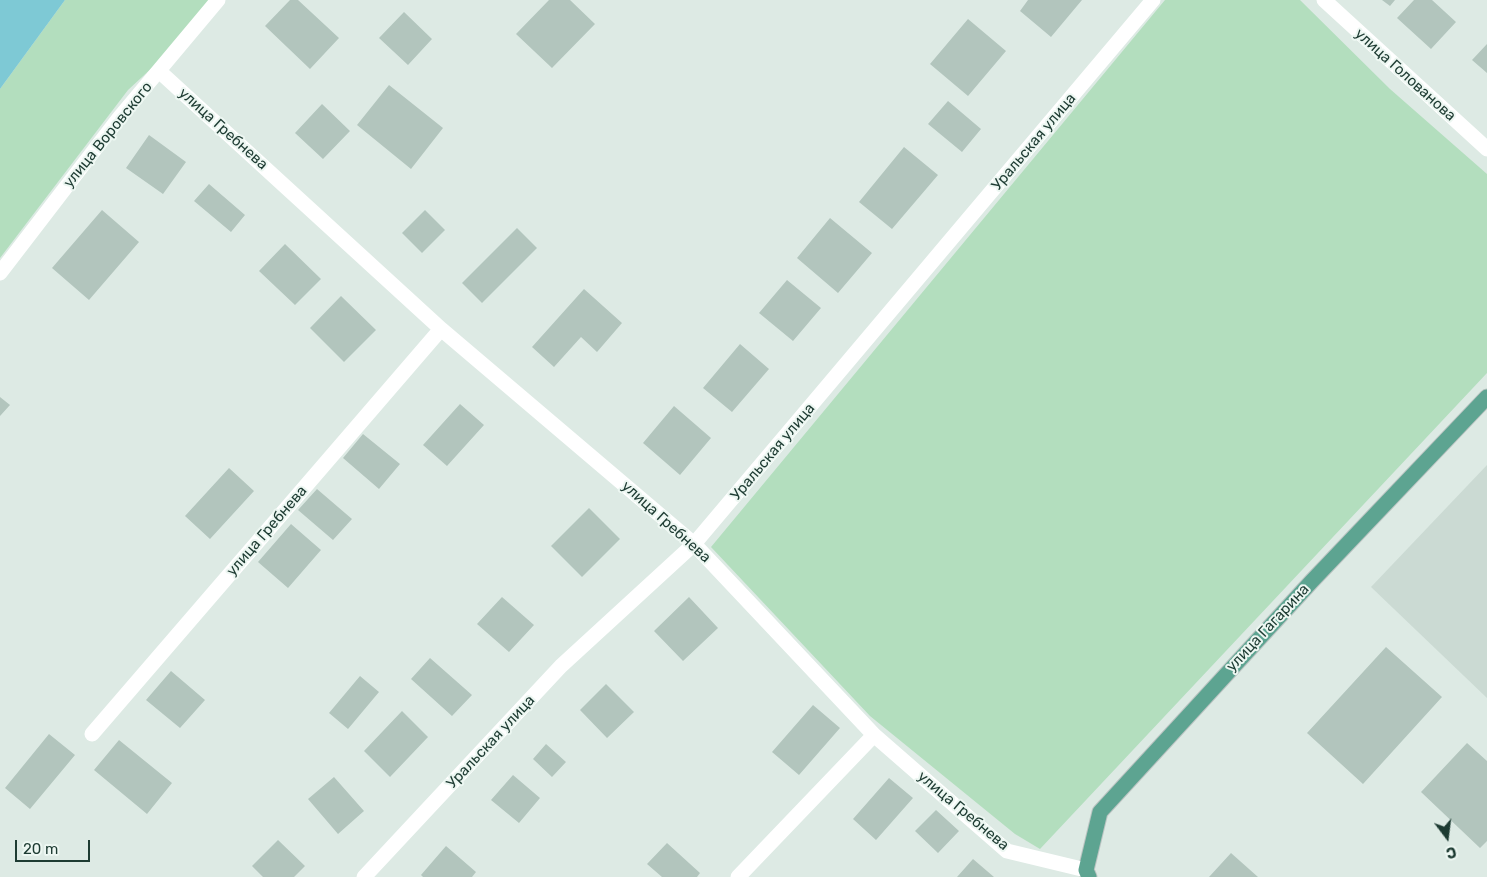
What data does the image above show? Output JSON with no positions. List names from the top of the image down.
{
  "streets": {
    "main road": ["улица Гагарина"],
    "street": [
      "улица Голованова",
      "улица Гребнева",
      "улица Воровского",
      "Уральская улица"
    ]
  },
  "crossings": [
    ["улица Гребнева", "улица Воровского"],
    ["улица Гребнева", "Уральская улица"],
    ["улица Гребнева", "улица Гагарина"]
  ],
  "scale_bar": "20 m",
  "north": "bottom"
}
